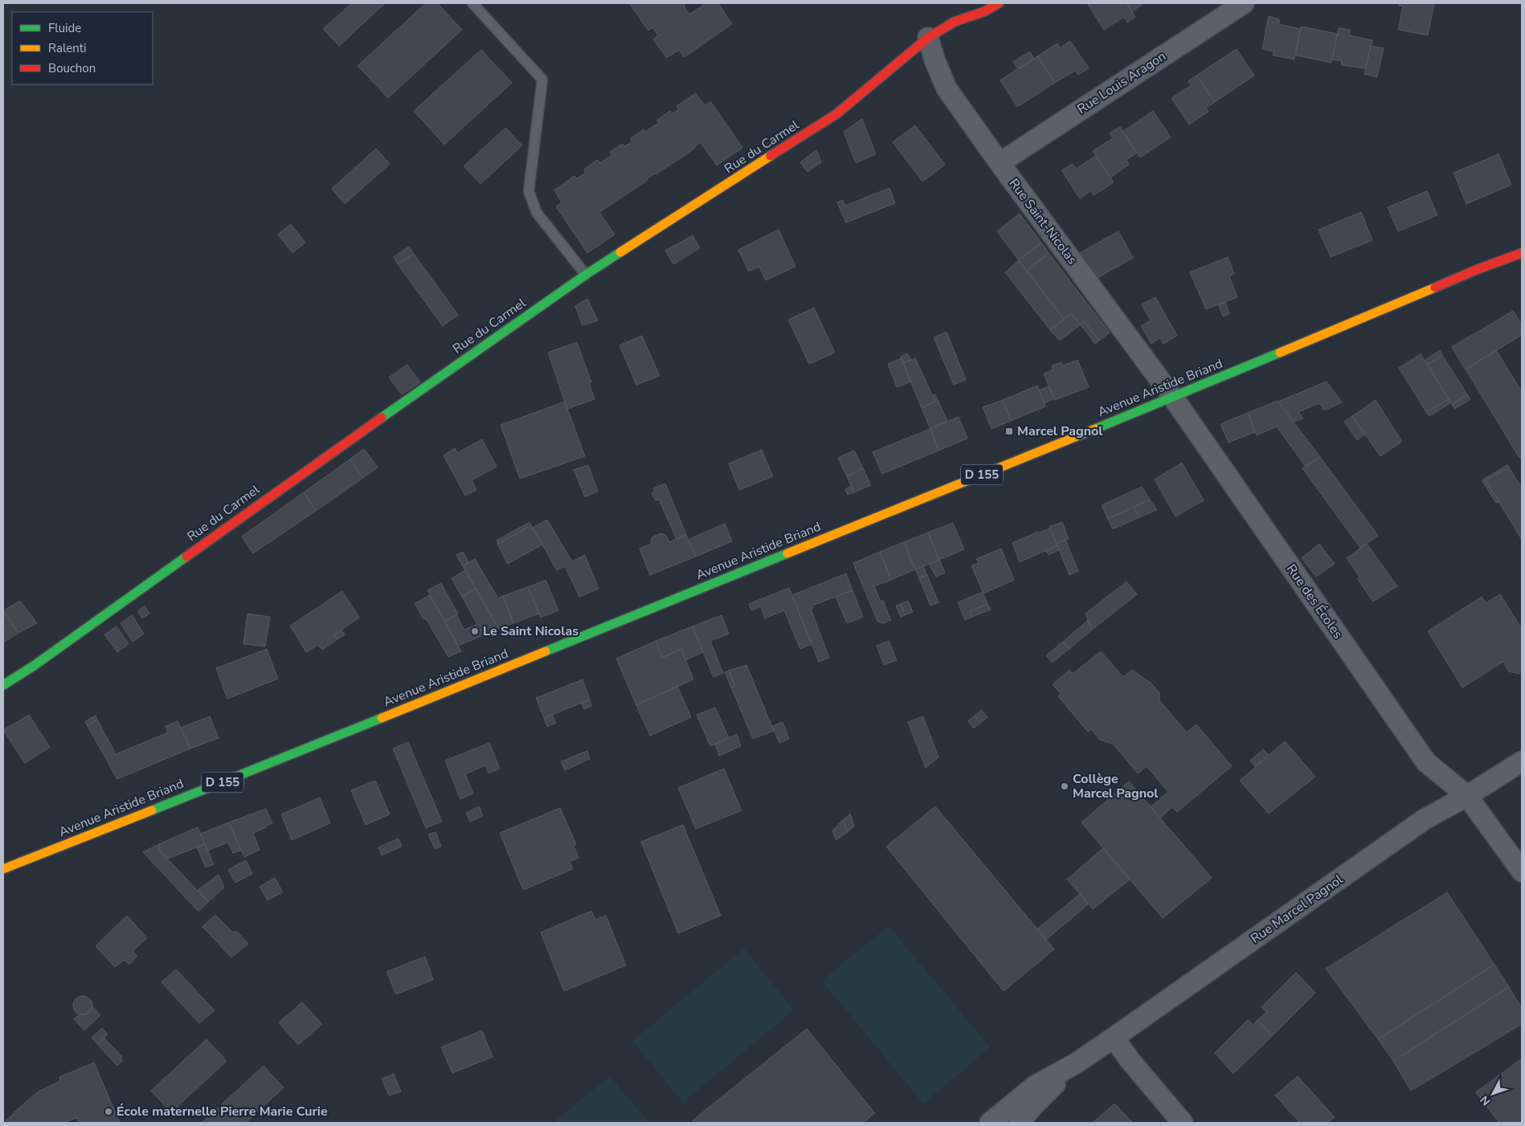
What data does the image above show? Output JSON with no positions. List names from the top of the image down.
{
  "streets": {
    "main road": ["Rue du Carmel", "Avenue Aristide Briand", "D 155"],
    "street": [
      "Rue Louis Aragon",
      "Rue Saint-Nicolas",
      "Rue des Écoles",
      "Rue Marcel Pagnol"
    ]
  },
  "crossings": [
    ["Rue Louis Aragon", "Rue Saint-Nicolas"],
    ["Rue du Carmel", "Rue Saint-Nicolas"],
    ["Rue Saint-Nicolas", "Avenue Aristide Briand"],
    ["Rue Saint-Nicolas", "Rue des Écoles"],
    ["Avenue Aristide Briand", "Rue des Écoles"],
    ["Rue des Écoles", "Rue Marcel Pagnol"]
  ],
  "places": {
    "transit": ["Marcel Pagnol"],
    "other": ["Le Saint Nicolas", "Collège Marcel Pagnol", "École maternelle Pierre Marie Curie"]
  },
  "legend": ["Fluide", "Ralenti", "Bouchon"],
  "north": "bottom left"
}
